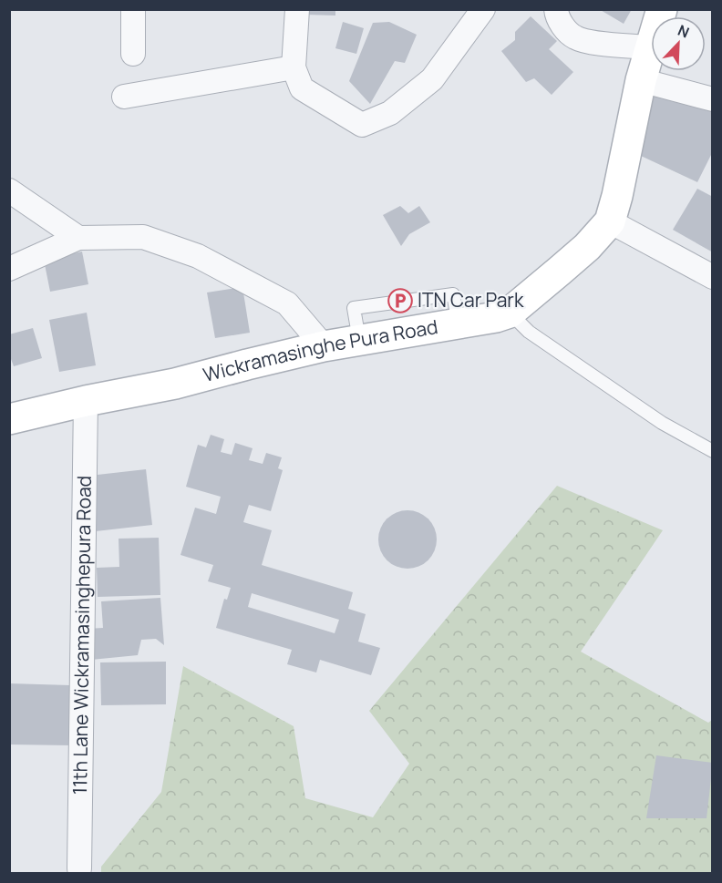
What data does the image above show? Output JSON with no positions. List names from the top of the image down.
{
  "streets": {
    "street": ["Wickramasinghe Pura Road", "11th Lane Wickramasinghepura Road"]
  },
  "crossings": [
    ["Wickramasinghe Pura Road", "11th Lane Wickramasinghepura Road"]
  ],
  "places": {
    "parking": ["ITN Car Park"]
  },
  "north": "top right"
}
